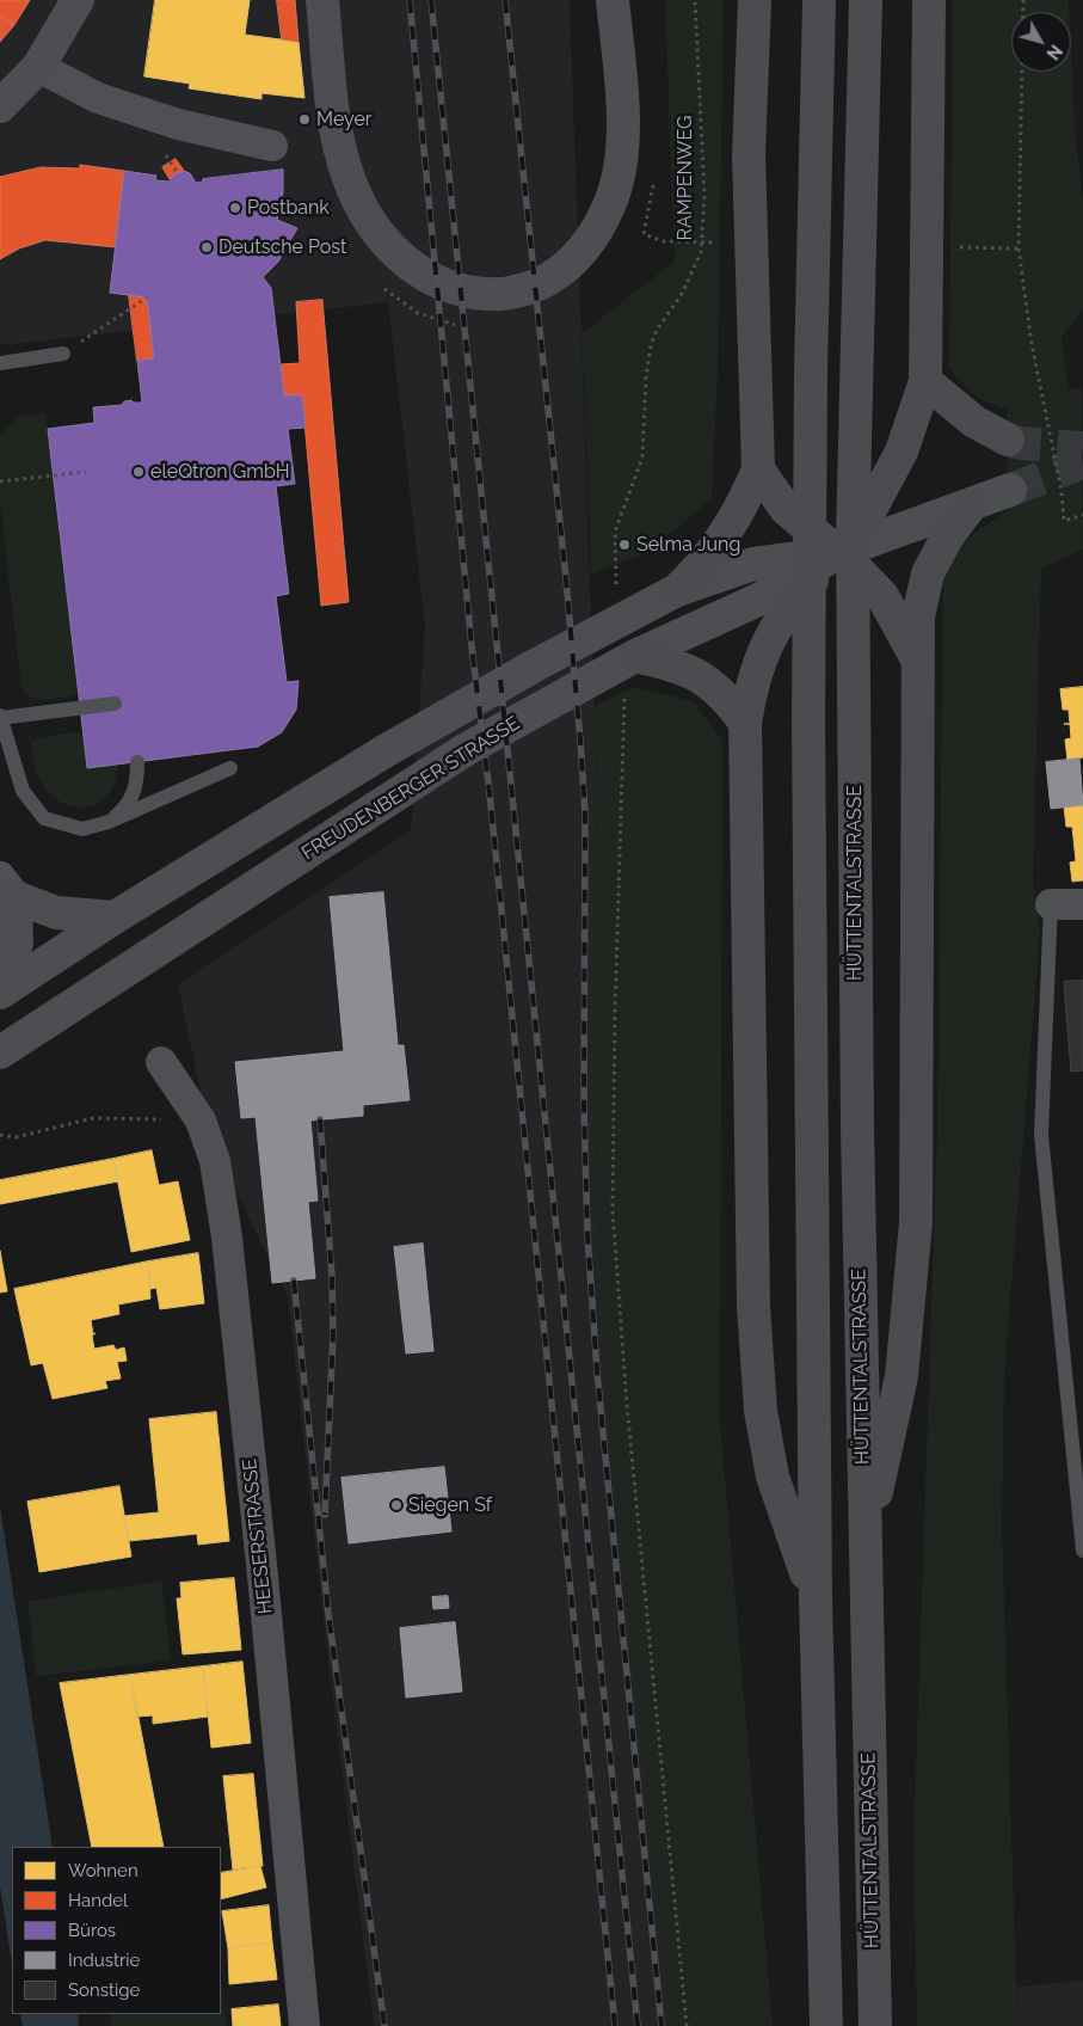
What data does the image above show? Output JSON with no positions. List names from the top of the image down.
{
  "streets": {
    "highway": ["HÜTTENTALSTRASSE"],
    "main road": ["FREUDENBERGER STRASSE"],
    "street": ["HEESERSTRASSE"],
    "path": ["RAMPENWEG"]
  },
  "places": [
    "Meyer",
    "Postbank",
    "Deutsche Post",
    "eleQtron GmbH",
    "Selma Jung",
    "Siegen Sf"
  ],
  "legend": [
    "Wohnen",
    "Handel",
    "Büros",
    "Industrie",
    "Sonstige"
  ],
  "north": "bottom right"
}
